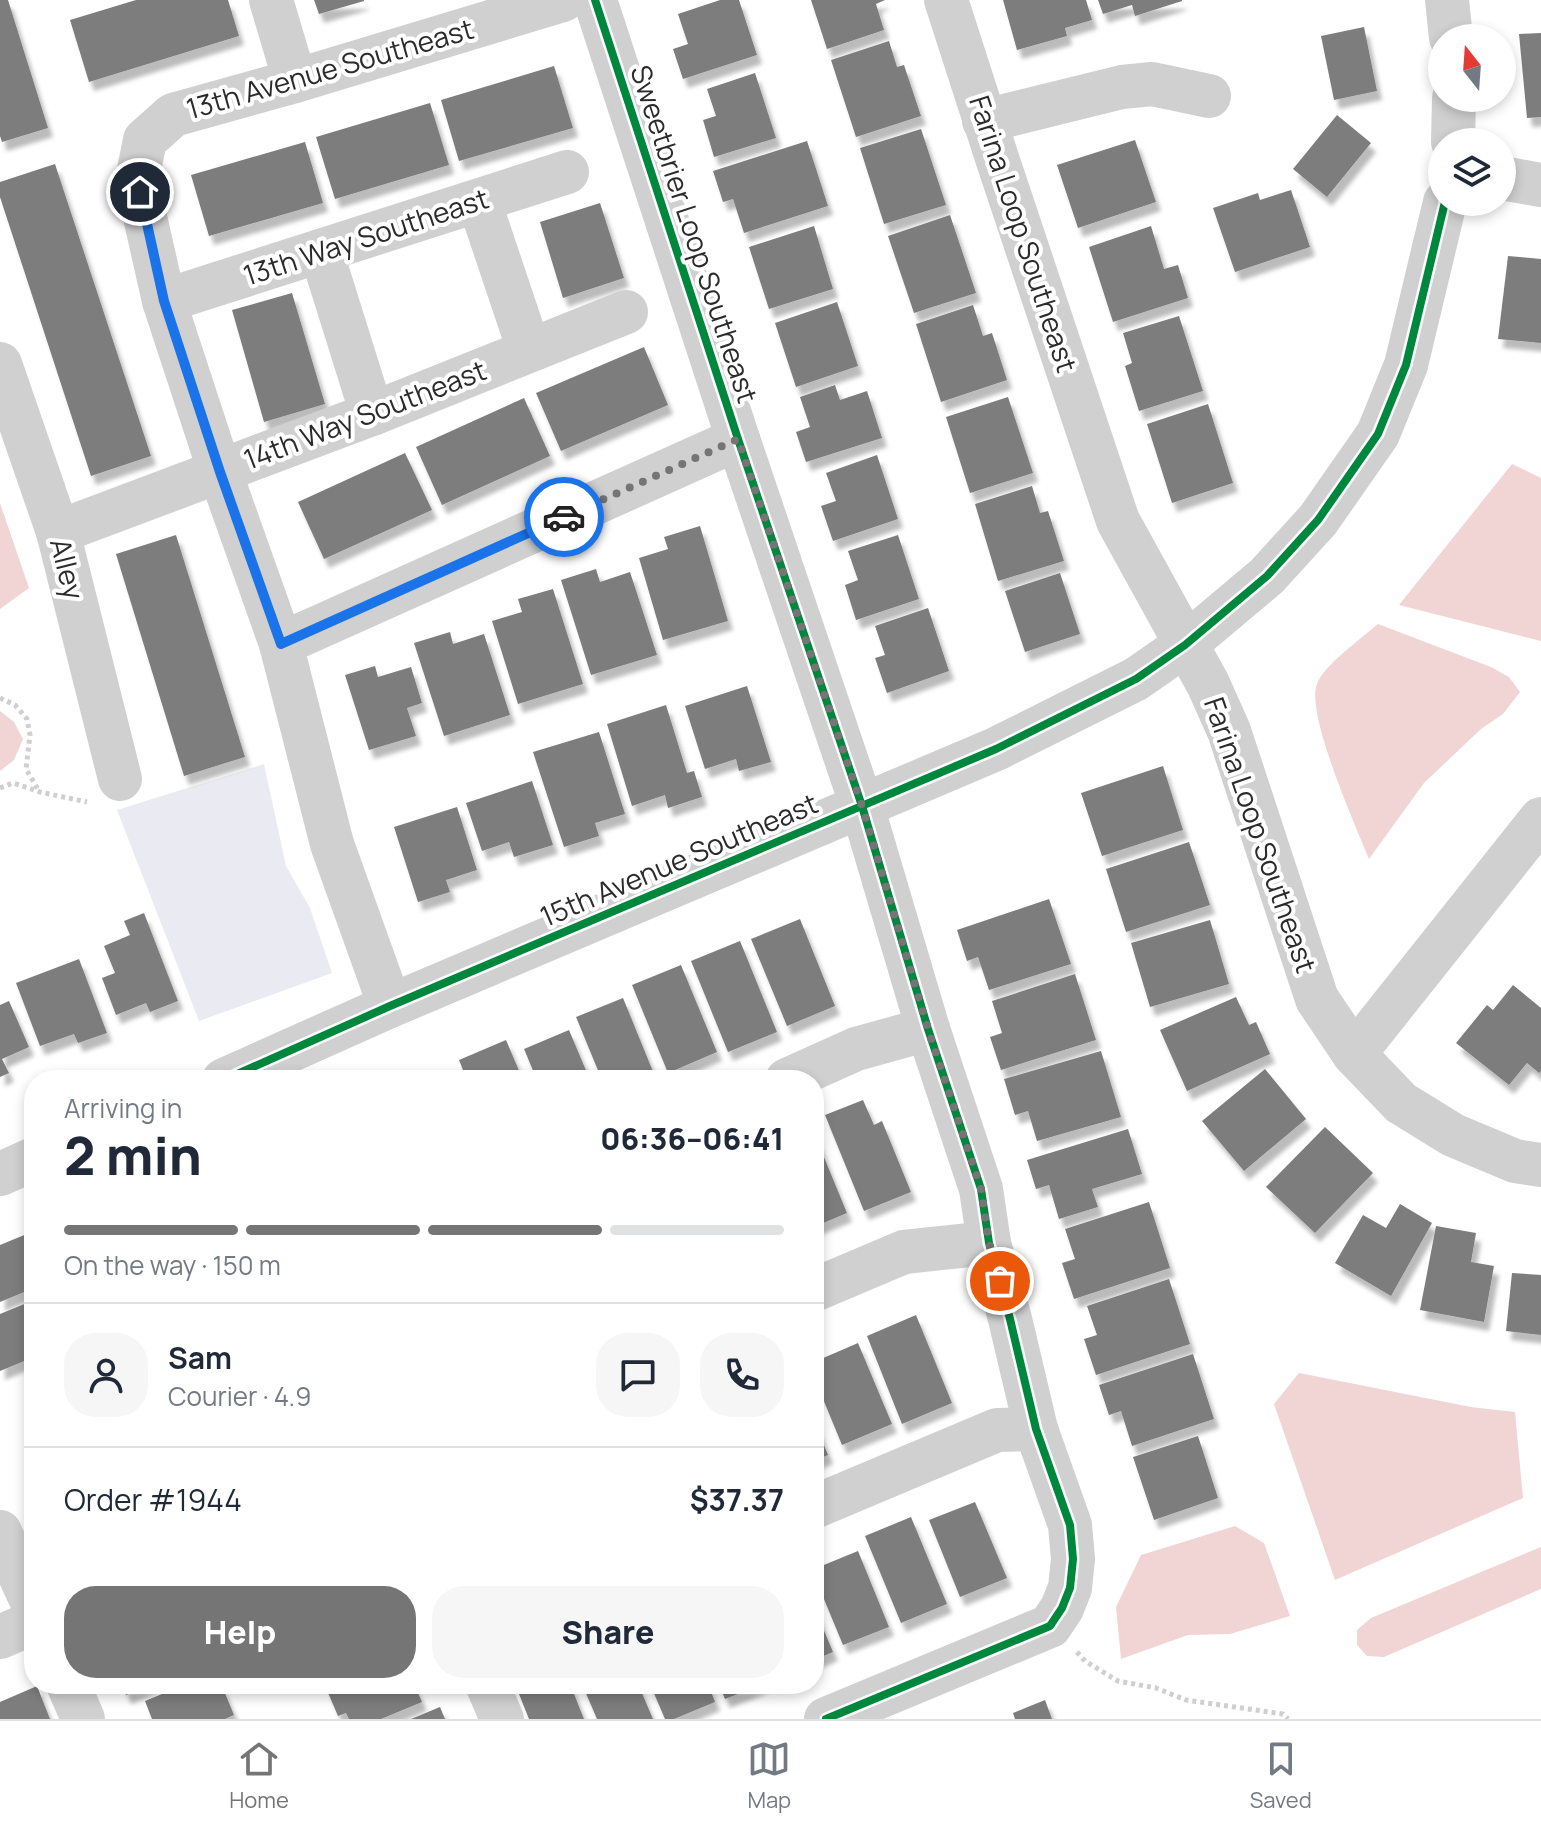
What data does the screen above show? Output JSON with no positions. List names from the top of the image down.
{
  "streets": {
    "street": [
      "13th Avenue Southeast",
      "Sweetbrier Loop Southeast",
      "Farina Loop Southeast",
      "13th Way Southeast",
      "14th Way Southeast",
      "Alley",
      "15th Avenue Southeast"
    ]
  },
  "crossings": [
    ["13th Avenue Southeast", "13th Way Southeast"],
    ["13th Avenue Southeast", "14th Way Southeast"],
    ["13th Avenue Southeast", "15th Avenue Southeast"],
    ["Sweetbrier Loop Southeast", "15th Avenue Southeast"],
    ["Farina Loop Southeast", "15th Avenue Southeast"],
    ["14th Way Southeast", "Alley"]
  ],
  "north": "top",
  "page": {
    "heading": ["2 min", "Arriving in", "06:36–06:41"],
    "panel": [
      "Sam",
      "Courier · 4.9",
      "Order #1944",
      "$37.37"
    ],
    "bar": "On the way · 150 m",
    "buttons": ["Help", "Share"],
    "tabs": ["Home", "Map", "Saved"]
  }
}
